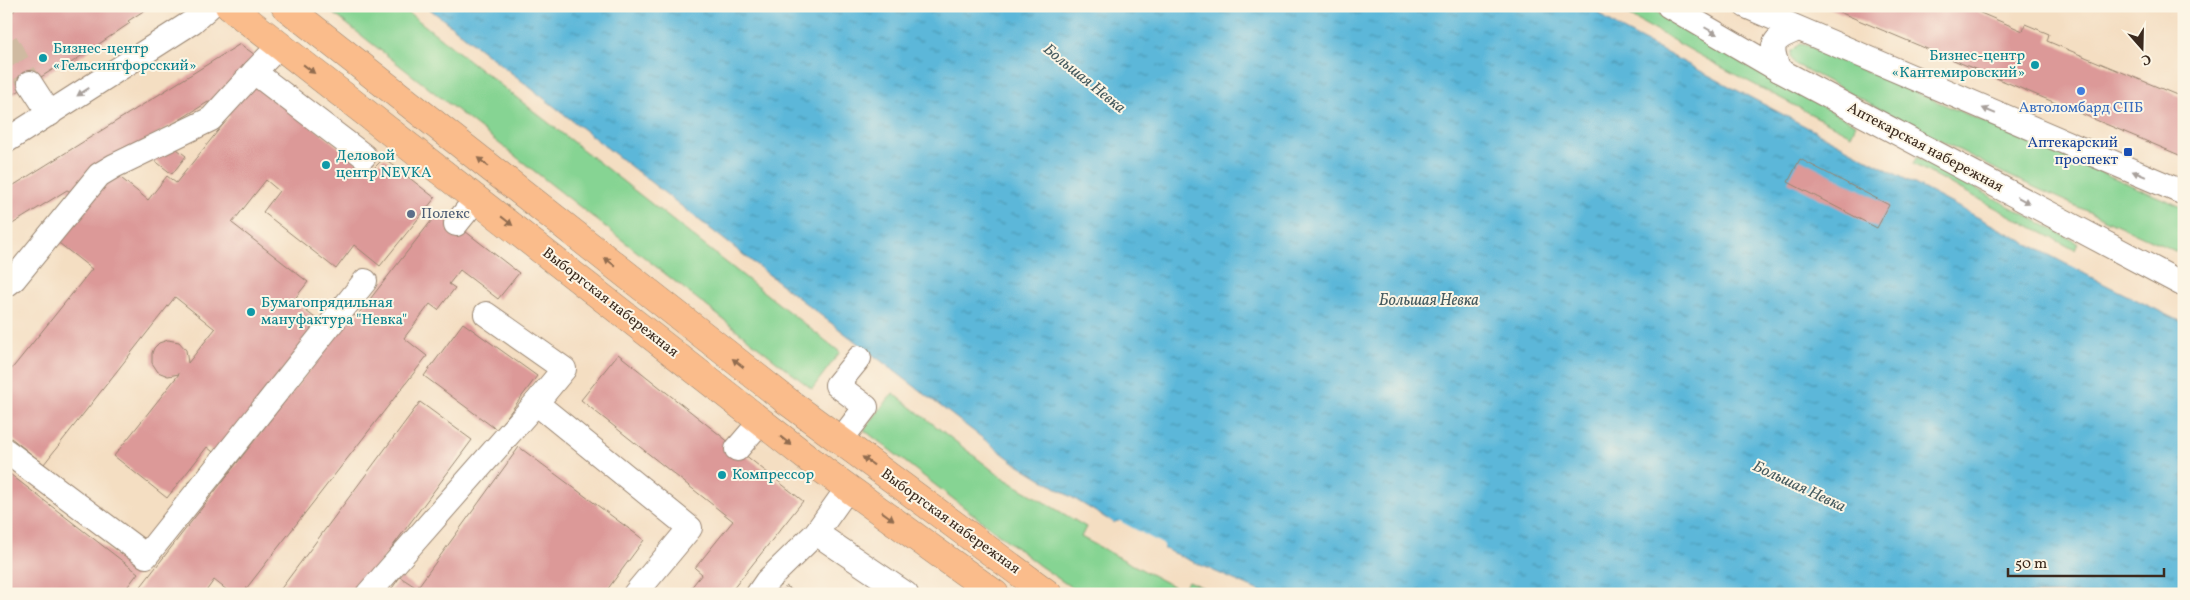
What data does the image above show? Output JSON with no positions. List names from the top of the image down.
{
  "streets": {
    "main road": ["Выборгская набережная"],
    "street": ["Аптекарская набережная"]
  },
  "water": ["Большая Невка"],
  "places": {
    "other": [
      "Бизнес-центр «Гельсингфорсский»",
      "Бизнес-центр «Кантемировский»",
      "Автоломбард СПБ",
      "Деловой центр NEVKA",
      "Полекс",
      "Бумагопрядильная мануфактура \"Невка\"",
      "Компрессор"
    ],
    "transit": ["Аптекарский проспект"]
  },
  "scale_bar": "50 m",
  "north": "bottom"
}
